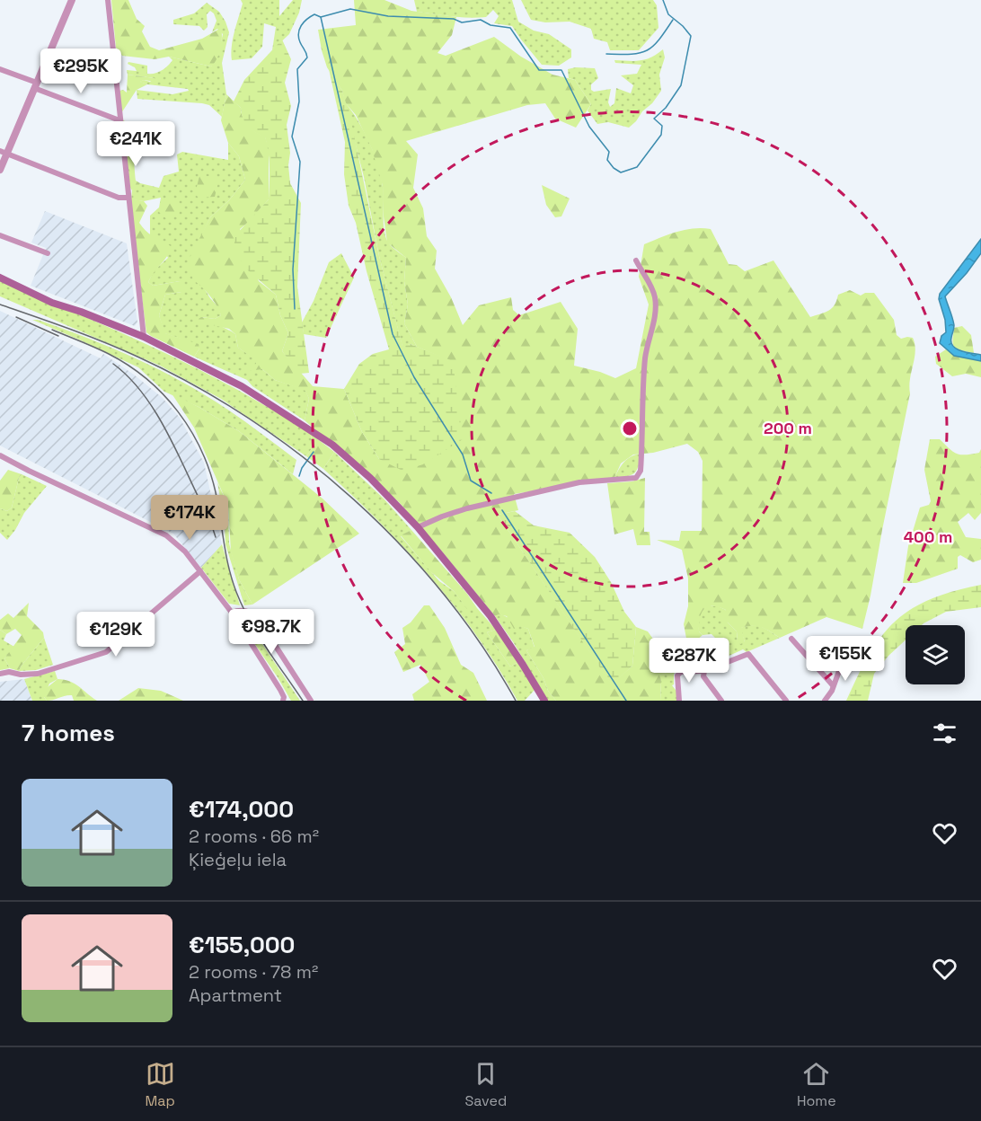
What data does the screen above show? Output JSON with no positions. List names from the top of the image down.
{
  "page": {
    "price": [
      "€295K",
      "€241K",
      "€174K",
      "€98.7K",
      "€129K",
      "€155K",
      "€287K"
    ],
    "heading": "7 homes",
    "list": [
      {
        "name": "€174,000",
        "note": "2 rooms · 66 m² · Ķieģeļu iela"
      },
      {
        "name": "€155,000",
        "note": "2 rooms · 78 m² · Apartment"
      }
    ],
    "tabs": ["Map", "Saved", "Home"]
  },
  "rings": ["200 m", "400 m"]
}
